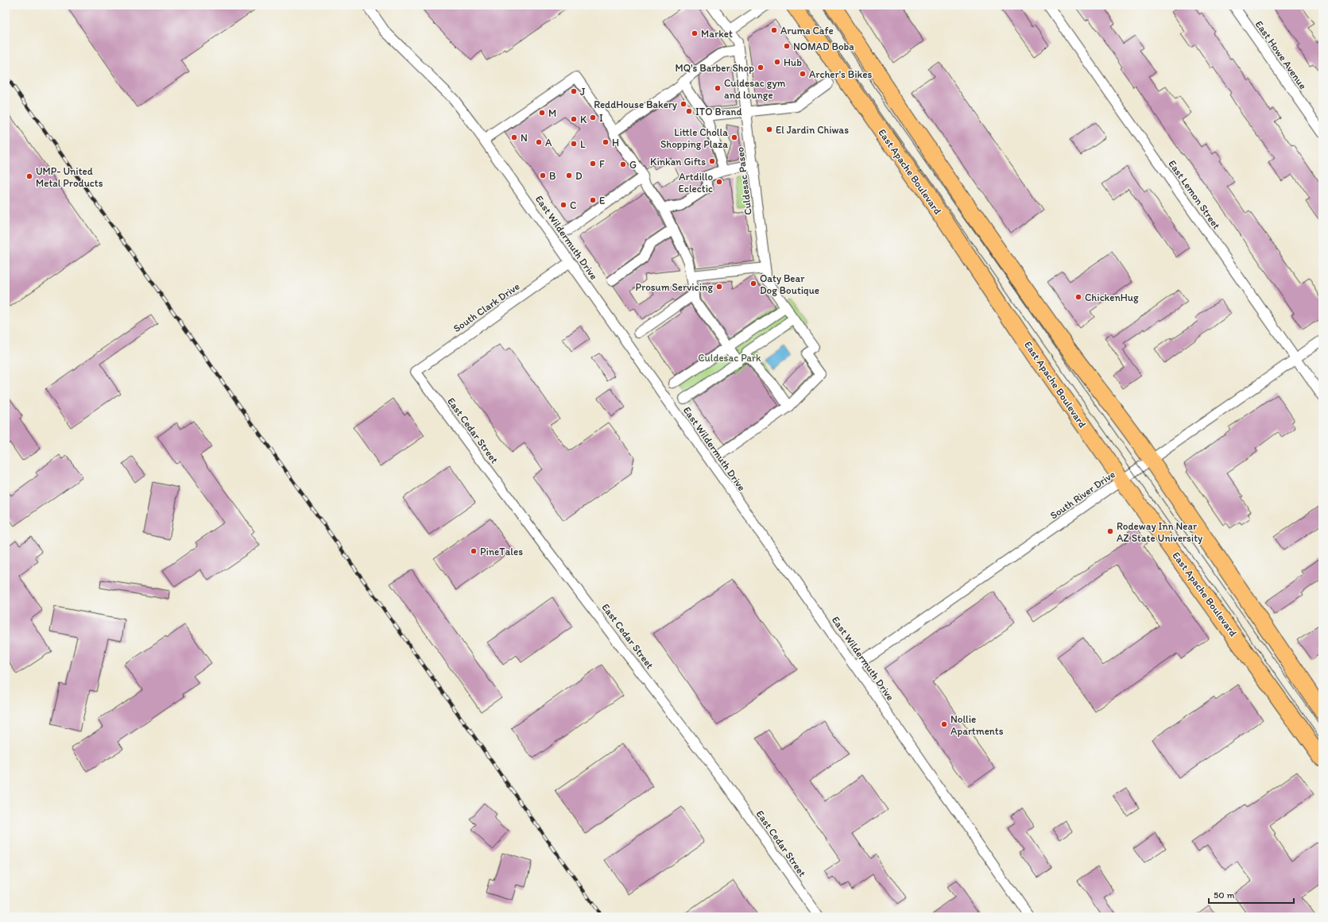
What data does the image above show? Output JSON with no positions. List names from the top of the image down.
{
  "streets": {
    "main road": ["East Apache Boulevard"],
    "street": [
      "East Howe Avenue",
      "Culdesac Paseo",
      "East Lemon Street",
      "East Wildermuth Drive",
      "South Clark Drive",
      "East Cedar Street",
      "South River Drive"
    ]
  },
  "crossings": [
    ["East Apache Boulevard", "South River Drive"],
    ["East Lemon Street", "South River Drive"],
    ["East Wildermuth Drive", "South Clark Drive"],
    ["East Wildermuth Drive", "South River Drive"],
    ["South Clark Drive", "East Cedar Street"]
  ],
  "parks": ["Culdesac Park"],
  "places": [
    "Aruma Cafe",
    "Market",
    "NOMAD Boba",
    "Hub",
    "MQ's Barber Shop",
    "Archer's Bikes",
    "Culdesac gym and lounge",
    "J",
    "ReddHouse Bakery",
    "ITO Brand",
    "M",
    "I",
    "K",
    "El Jardin Chiwas",
    "N",
    "Little Cholla Shopping Plaza",
    "A",
    "H",
    "L",
    "Kinkan Gifts",
    "F",
    "G",
    "B",
    "D",
    "UMP- United Metal Products",
    "Artdillo Eclectic",
    "E",
    "C",
    "Oaty Bear Dog Boutique",
    "Prosum Servicing",
    "ChickenHug",
    "Rodeway Inn Near AZ State University",
    "PineTales",
    "Nollie Apartments"
  ],
  "scale_bar": "50 m"
}
